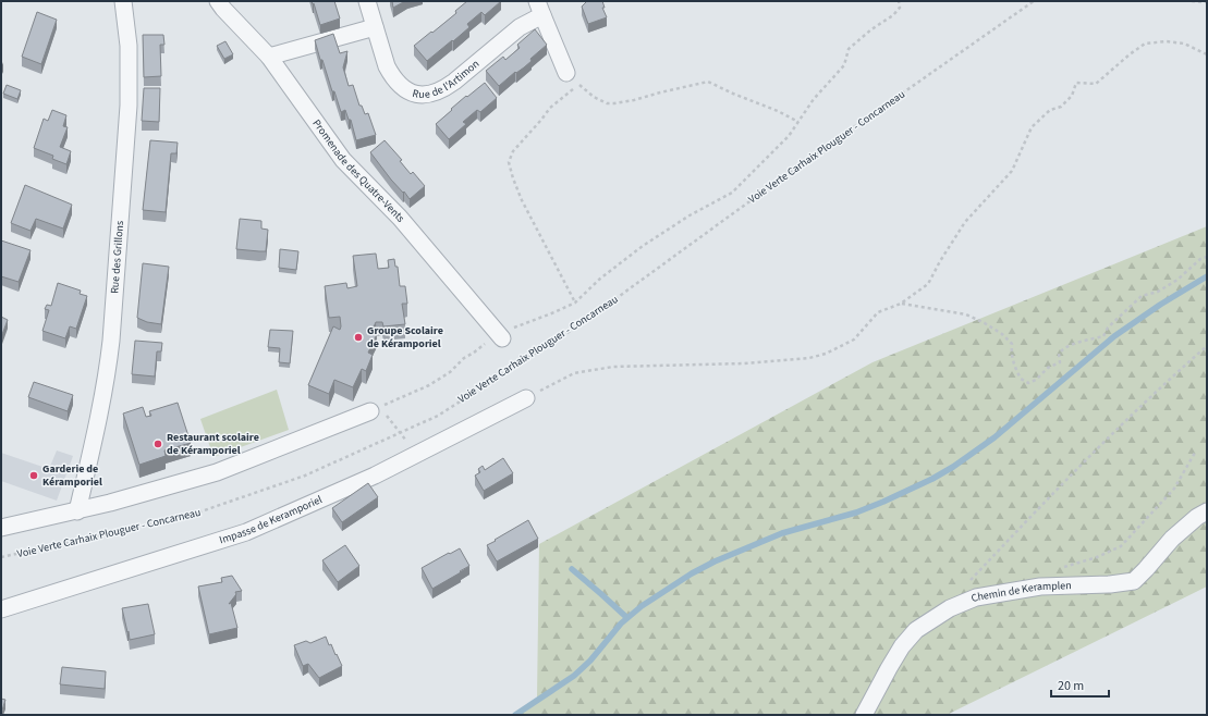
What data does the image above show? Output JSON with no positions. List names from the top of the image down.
{
  "streets": {
    "street": [
      "Rue de l'Artimon",
      "Promenade des Quatre-Vents",
      "Rue des Grillons",
      "Impasse de Keramporiel",
      "Chemin de Keramplen"
    ],
    "path": ["Voie Verte Carhaix Plouguer - Concarneau"]
  },
  "places": ["Groupe Scolaire de Kéramporiel", "Restaurant scolaire de Kéramporiel", "Garderie de Kéramporiel"],
  "scale_bar": "20 m"
}
